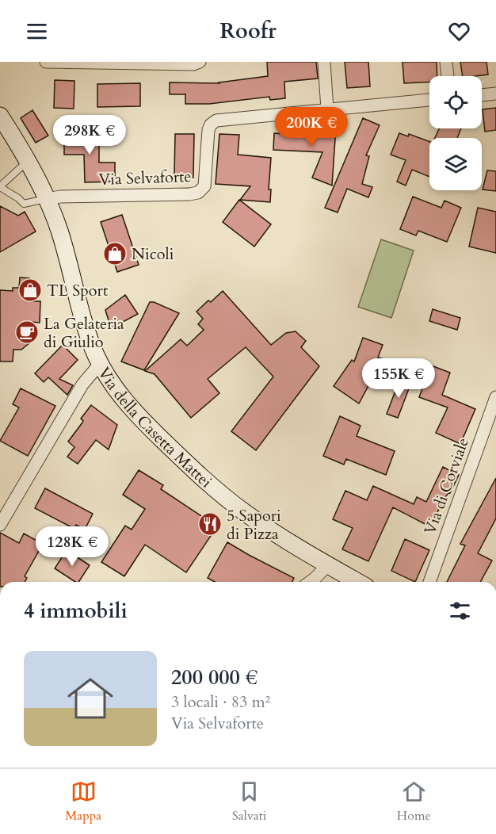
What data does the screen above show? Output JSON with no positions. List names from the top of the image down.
{
  "streets": {
    "main road": ["Via della Casetta Mattei"],
    "street": ["Via Selvaforte", "Via di Corviale"]
  },
  "crossings": [
    ["Via Selvaforte", "Via della Casetta Mattei"]
  ],
  "places": {
    "shop": ["Nicoli", "TL Sport"],
    "cafe": ["La Gelateria di Giulio"],
    "restaurant": ["5 Sapori di Pizza"]
  },
  "page": {
    "header": "Roofr",
    "price": [
      "200K €",
      "298K €",
      "155K €",
      "128K €"
    ],
    "heading": "4 immobili",
    "list": [
      {
        "name": "200 000 €",
        "note": "3 locali · 83 m² · Via Selvaforte"
      }
    ],
    "tabs": ["Mappa", "Salvati", "Home"]
  }
}
